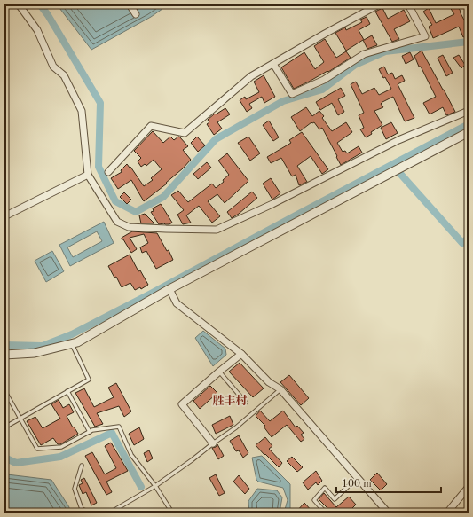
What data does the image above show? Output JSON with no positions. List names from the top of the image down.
{
  "districts": ["胜丰村"],
  "scale_bar": "100 m"
}
